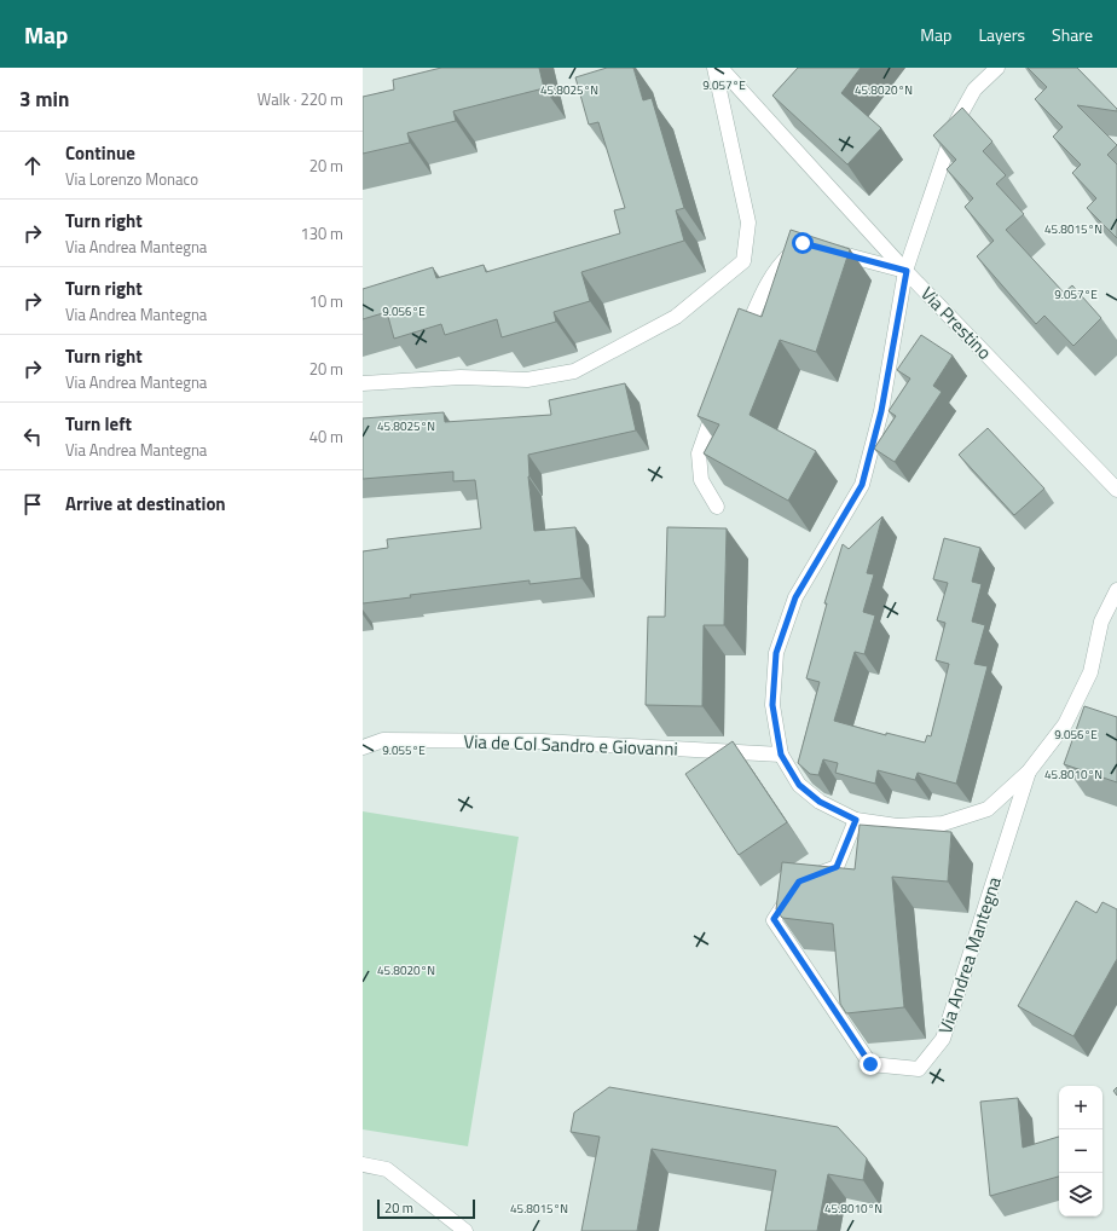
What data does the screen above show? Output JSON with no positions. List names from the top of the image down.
{
  "streets": {
    "street": ["Via Prestino", "Via de Col Sandro e Giovanni", "Via Andrea Mantegna"]
  },
  "crossings": [
    ["Via Prestino", "Via Andrea Mantegna"],
    ["Via de Col Sandro e Giovanni", "Via Andrea Mantegna"]
  ],
  "scale_bar": "20 m",
  "page": {
    "header": "Map",
    "nav": ["Map", "Layers", "Share"],
    "heading": ["3 min", "Walk · 220 m"],
    "list": [
      ["Continue", "Via Lorenzo Monaco", "20 m"],
      ["Turn right", "Via Andrea Mantegna", "130 m"],
      ["Turn right", "Via Andrea Mantegna", "10 m"],
      ["Turn right", "Via Andrea Mantegna", "20 m"],
      ["Turn left", "Via Andrea Mantegna", "40 m"],
      "Arrive at destination"
    ],
    "map_buttons": ["+", "−"],
    "scale": "20 m"
  },
  "coordinates": [
    "9.057°E",
    "45.8025°N",
    "45.8020°N",
    "45.8015°N",
    "9.056°E",
    "9.055°E",
    "45.8010°N"
  ]
}
